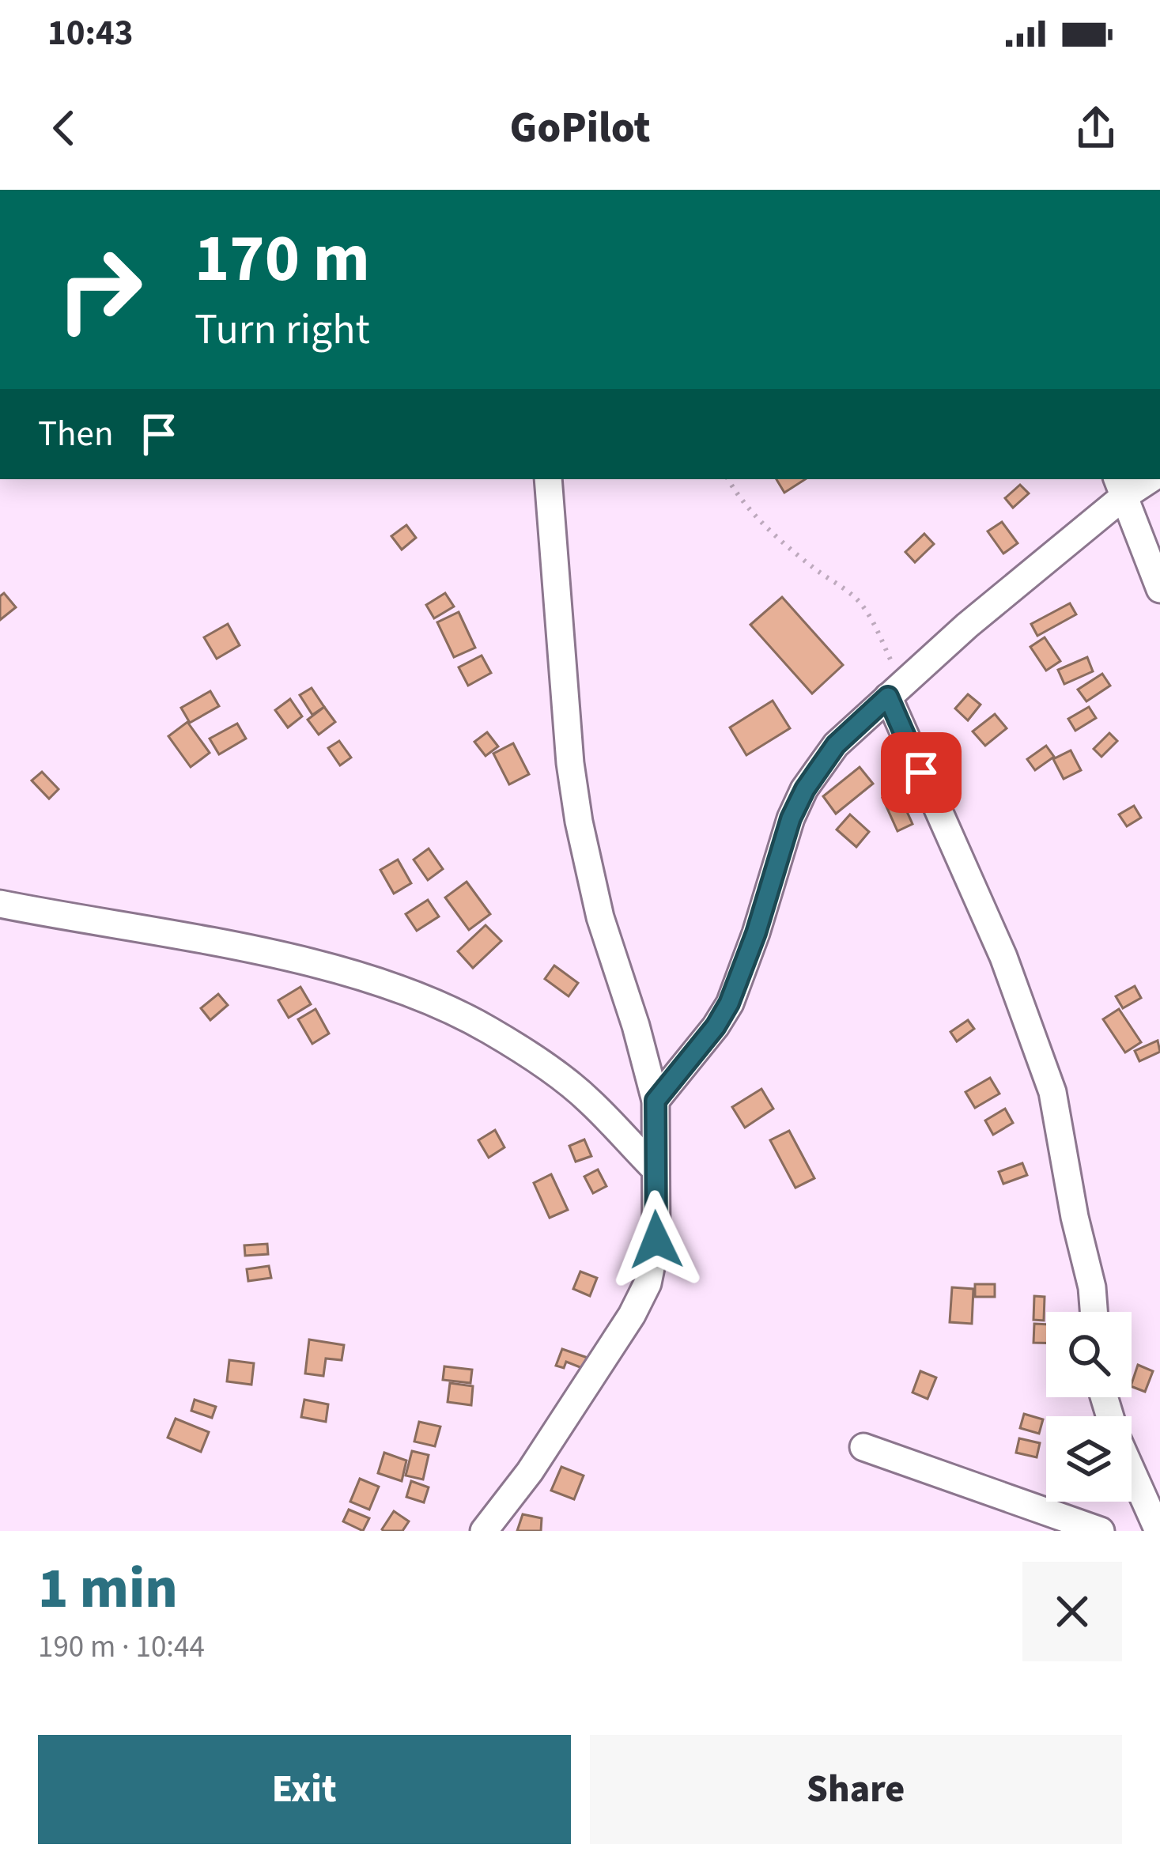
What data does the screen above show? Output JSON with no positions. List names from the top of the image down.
{
  "page": {
    "status": "10:43",
    "header": "GoPilot",
    "turn": ["170 m", "Turn right"],
    "then": "Then",
    "heading": ["1 min", "190 m · 10:44"],
    "buttons": ["Exit", "Share"]
  }
}
